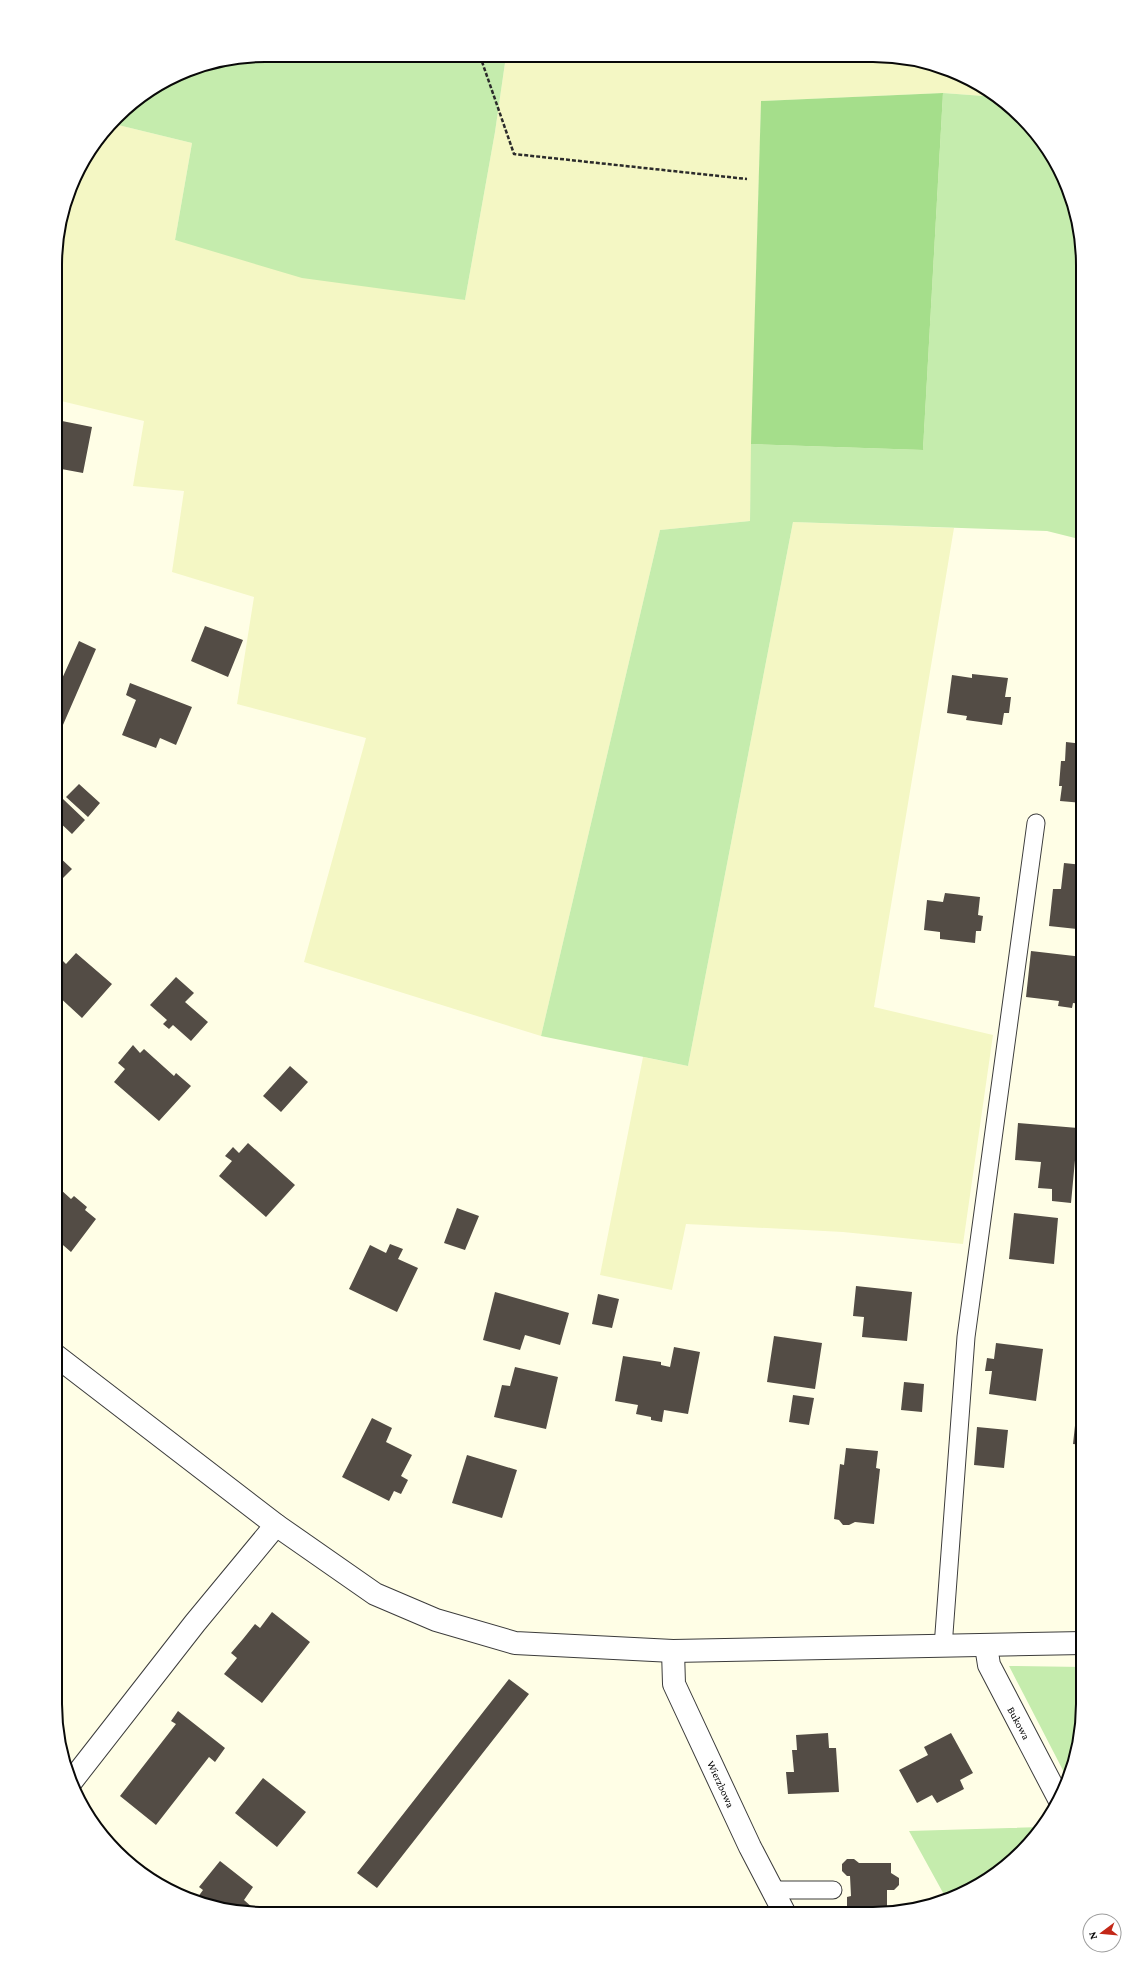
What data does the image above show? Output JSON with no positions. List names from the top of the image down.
{
  "streets": {
    "street": ["Bukowa", "Wierzbowa"]
  },
  "north": "left"
}
